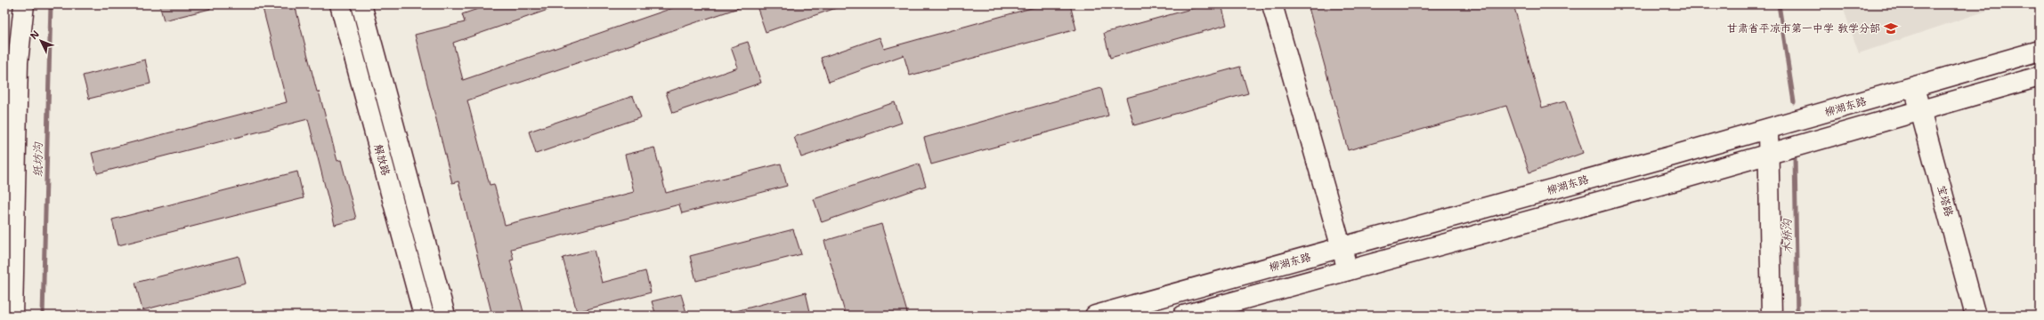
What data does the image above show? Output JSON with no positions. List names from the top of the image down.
{
  "streets": {
    "main road": ["柳湖东路", "解放路", "宝塔路"]
  },
  "crossings": [
    ["柳湖东路", "宝塔路"]
  ],
  "water": ["纸坊沟", "木桥沟"],
  "places": {
    "school or university": ["甘肃省平凉市第一中学 教学分部"]
  },
  "north": "top left"
}
